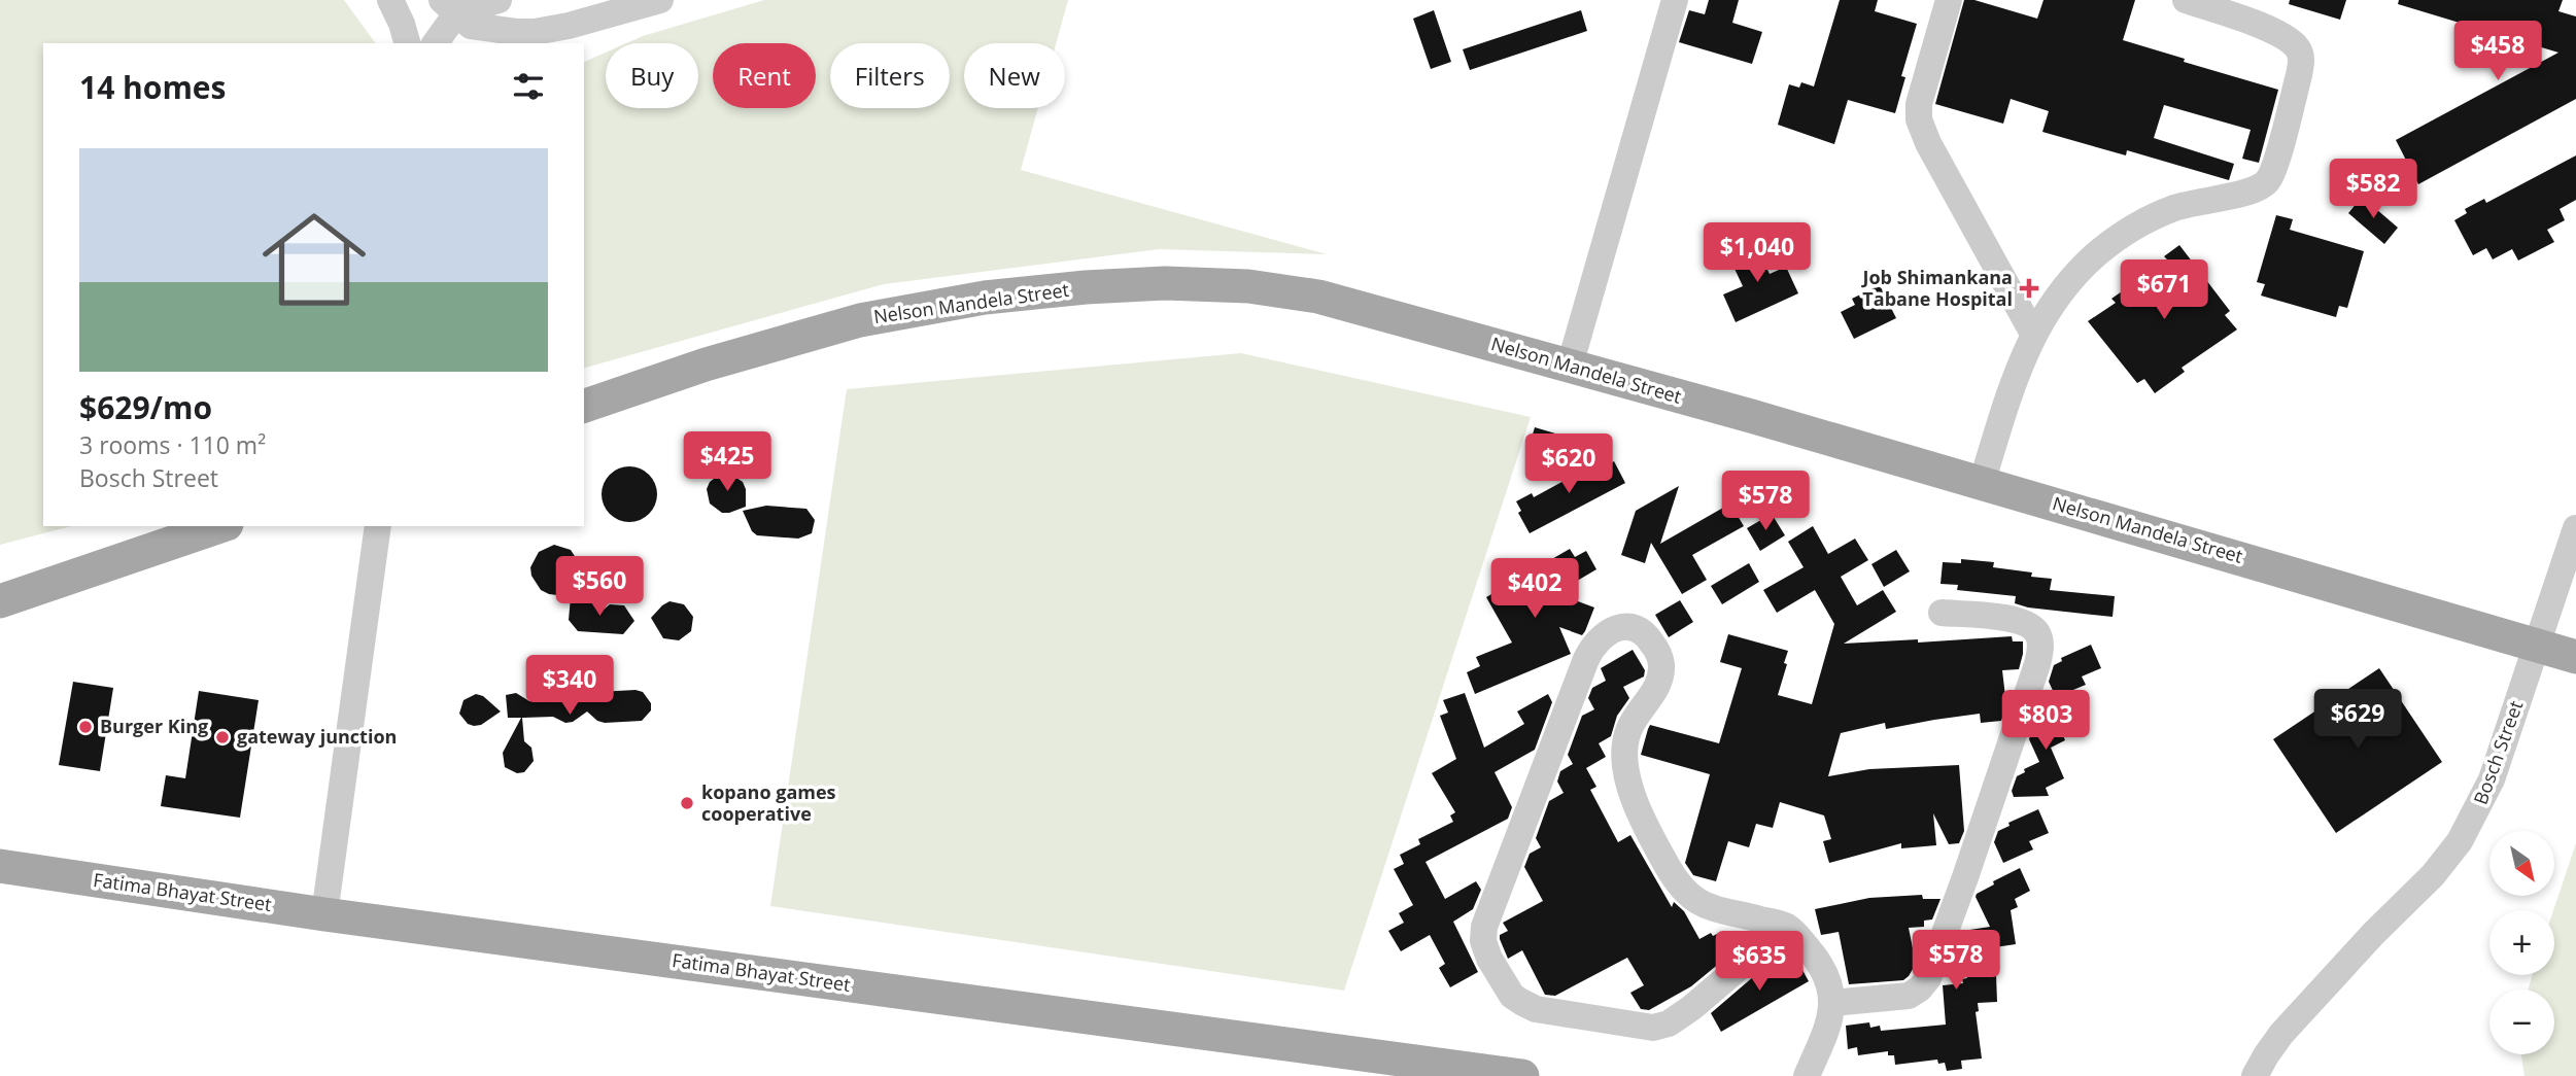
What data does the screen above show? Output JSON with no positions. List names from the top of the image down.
{
  "streets": {
    "main road": ["Nelson Mandela Street", "Fatima Bhayat Street"],
    "street": ["Bosch Street"]
  },
  "crossings": [
    ["Nelson Mandela Street", "Bosch Street"]
  ],
  "places": {
    "health": ["Job Shimankana Tabane Hospital"],
    "other": ["Burger King", "gateway junction", "kopano games cooperative"]
  },
  "north": "bottom right",
  "page": {
    "price": [
      "$458",
      "$582",
      "$1,040",
      "$671",
      "$425",
      "$620",
      "$578",
      "$560",
      "$402",
      "$340",
      "$629",
      "$803",
      "$578",
      "$635"
    ],
    "chip": [
      "Buy",
      "Rent",
      "Filters",
      "New"
    ],
    "heading": "14 homes",
    "list": [
      {
        "name": "$629/mo",
        "note": "3 rooms · 110 m² · Bosch Street"
      }
    ],
    "map_buttons": ["+", "−"]
  }
}
